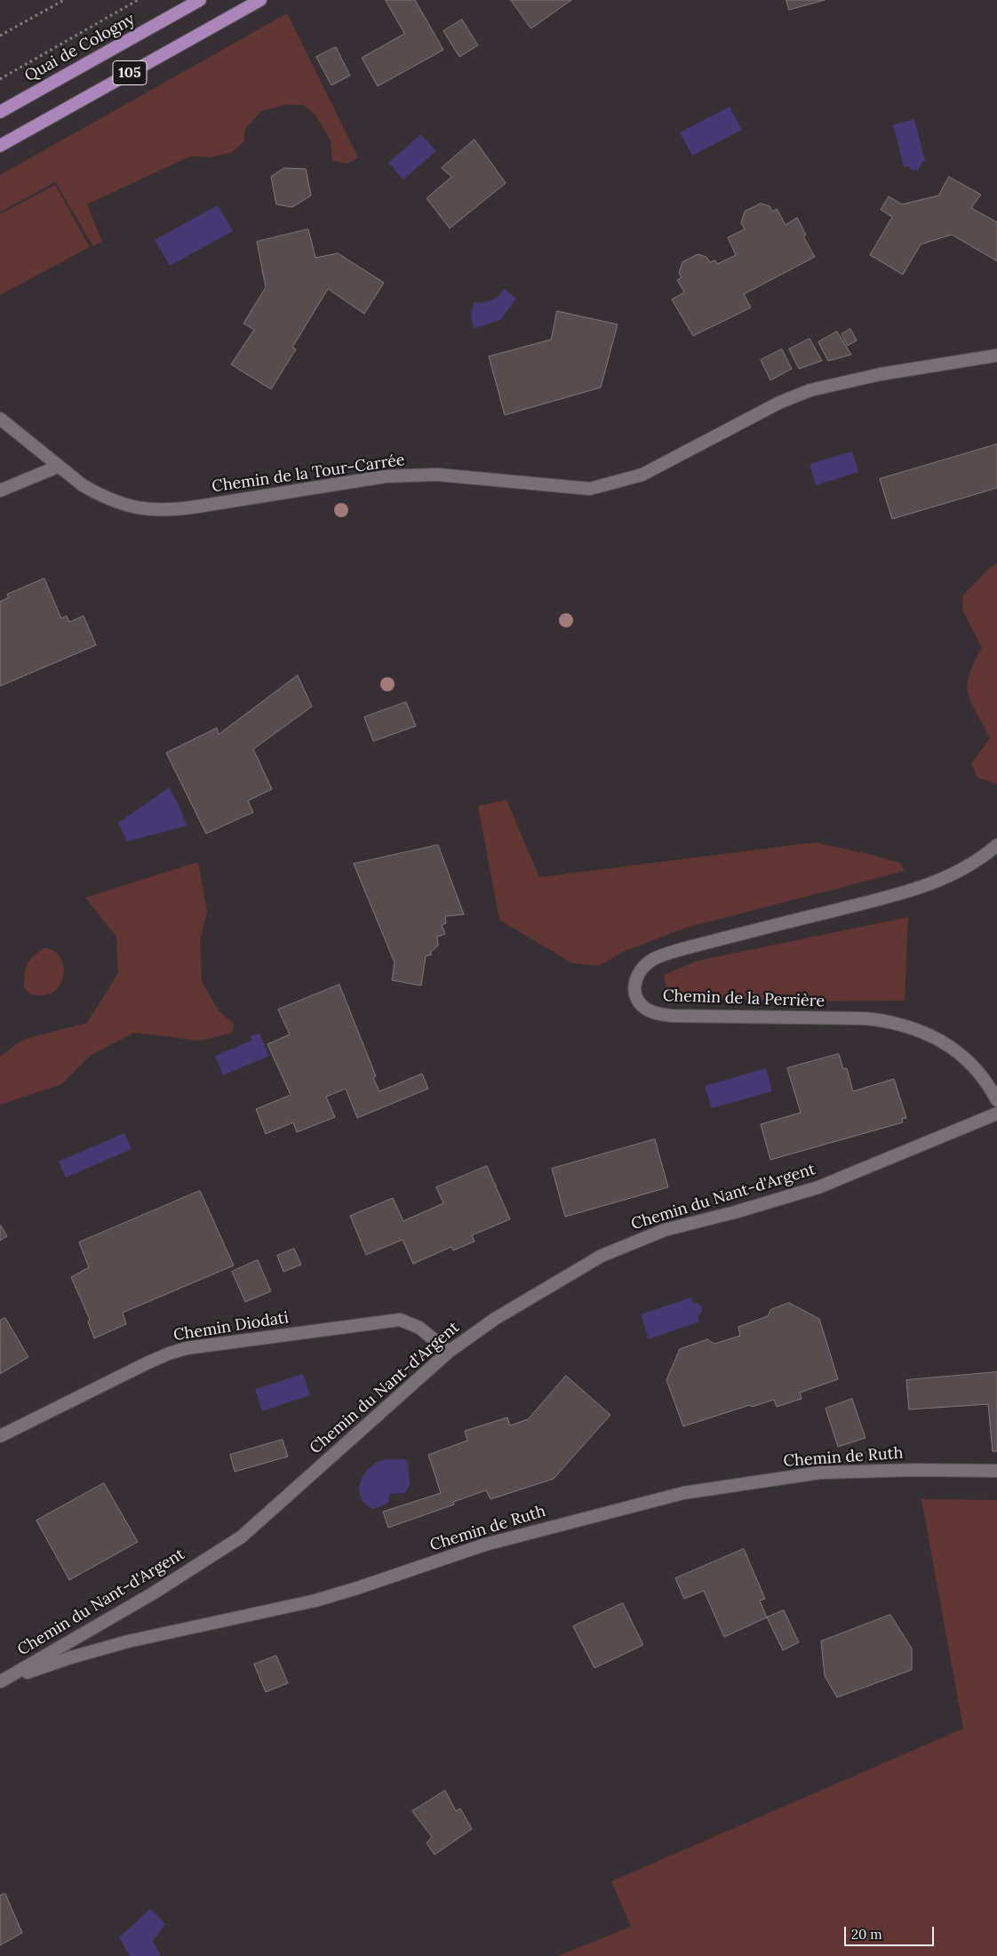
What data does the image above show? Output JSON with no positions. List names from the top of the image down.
{
  "streets": {
    "main road": ["Quai de Cologny", "105"],
    "street": [
      "Chemin de la Tour-Carrée",
      "Chemin de la Perrière",
      "Chemin du Nant-d'Argent",
      "Chemin Diodati",
      "Chemin de Ruth"
    ]
  },
  "crossings": [
    ["Chemin du Nant-d'Argent", "Chemin Diodati"],
    ["Chemin du Nant-d'Argent", "Chemin de Ruth"]
  ],
  "scale_bar": "20 m"
}
